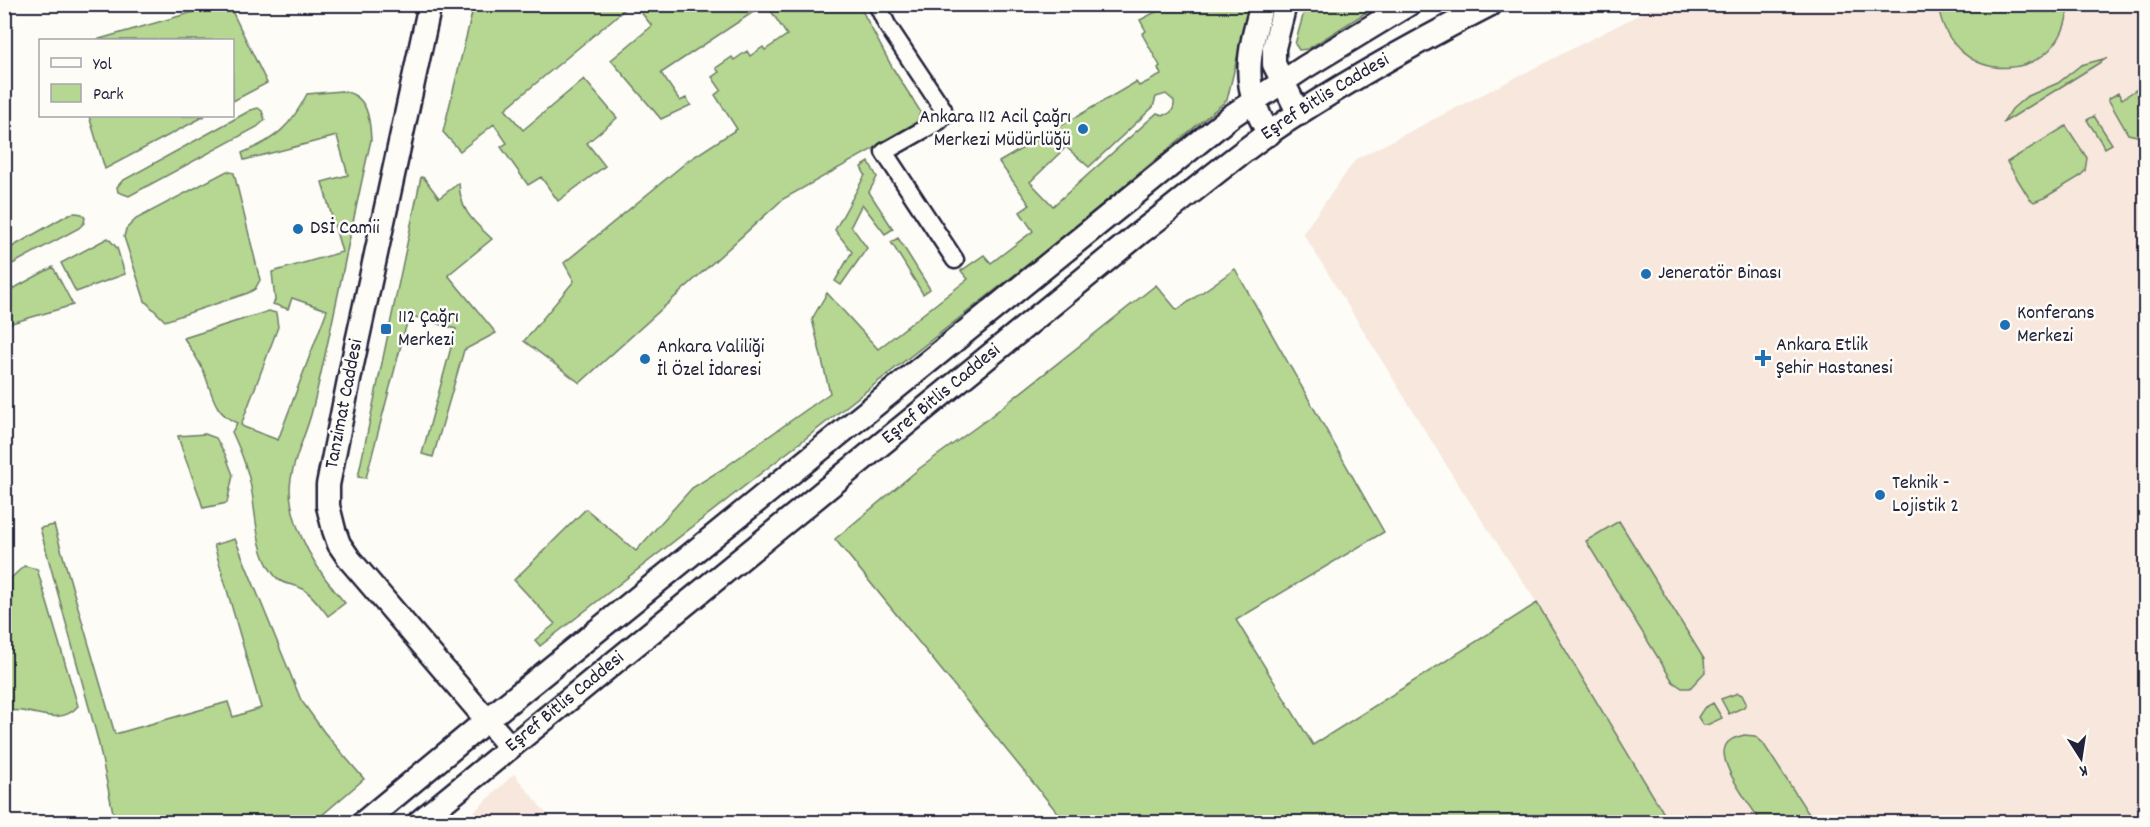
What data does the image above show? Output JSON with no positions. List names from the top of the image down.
{
  "streets": {
    "main road": ["Eşref Bitlis Caddesi", "Tanzimat Caddesi"]
  },
  "crossings": [
    ["Eşref Bitlis Caddesi", "Tanzimat Caddesi"]
  ],
  "places": {
    "other": [
      "Ankara 112 Acil Çağrı Merkezi Müdürlüğü",
      "DSİ Camii",
      "Jeneratör Binası",
      "Konferans Merkezi",
      "Ankara Valiliği İl Özel İdaresi",
      "Teknik - Lojistik 2"
    ],
    "transit": ["112 Çağrı Merkezi"],
    "health": ["Ankara Etlik Şehir Hastanesi"]
  },
  "legend": ["Yol", "Park"],
  "north": "bottom"
}
